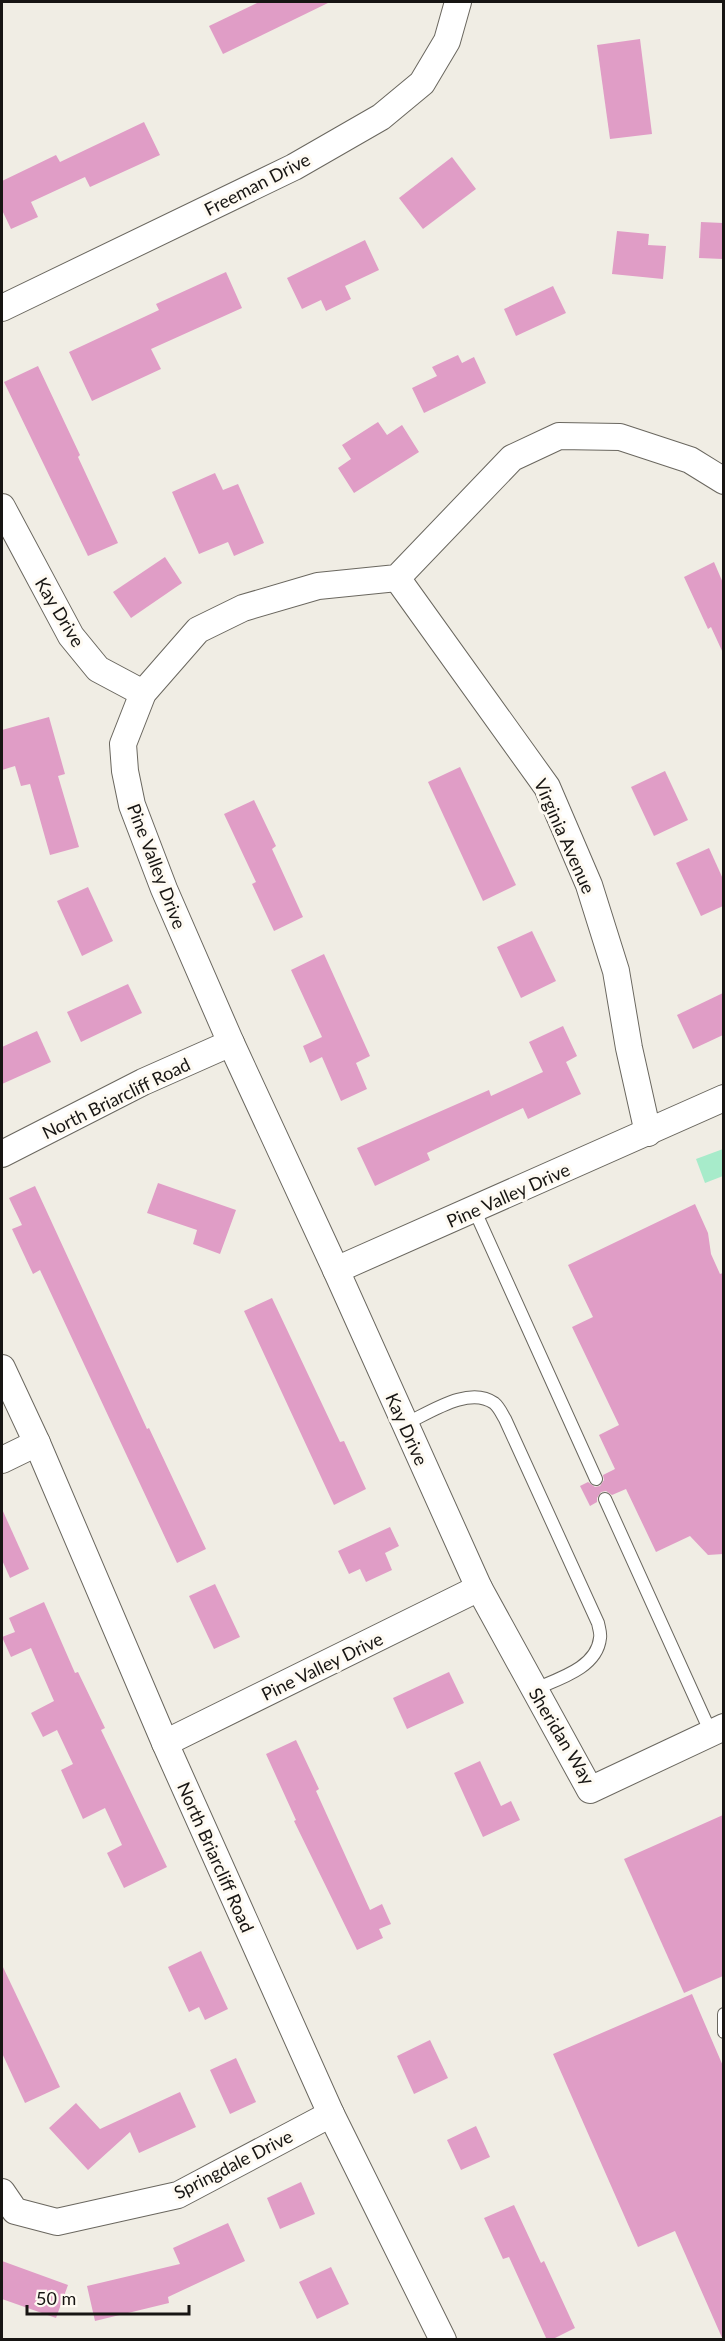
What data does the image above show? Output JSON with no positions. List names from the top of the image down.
{
  "streets": {
    "street": [
      "Freeman Drive",
      "Kay Drive",
      "Virginia Avenue",
      "Pine Valley Drive",
      "North Briarcliff Road",
      "Sheridan Way",
      "Springdale Drive"
    ]
  },
  "crossings": [
    ["Kay Drive", "Pine Valley Drive"],
    ["Kay Drive", "Sheridan Way"],
    ["Virginia Avenue", "Pine Valley Drive"],
    ["Pine Valley Drive", "North Briarcliff Road"],
    ["Pine Valley Drive", "Sheridan Way"],
    ["North Briarcliff Road", "Springdale Drive"]
  ],
  "scale_bar": "50 m"
}
